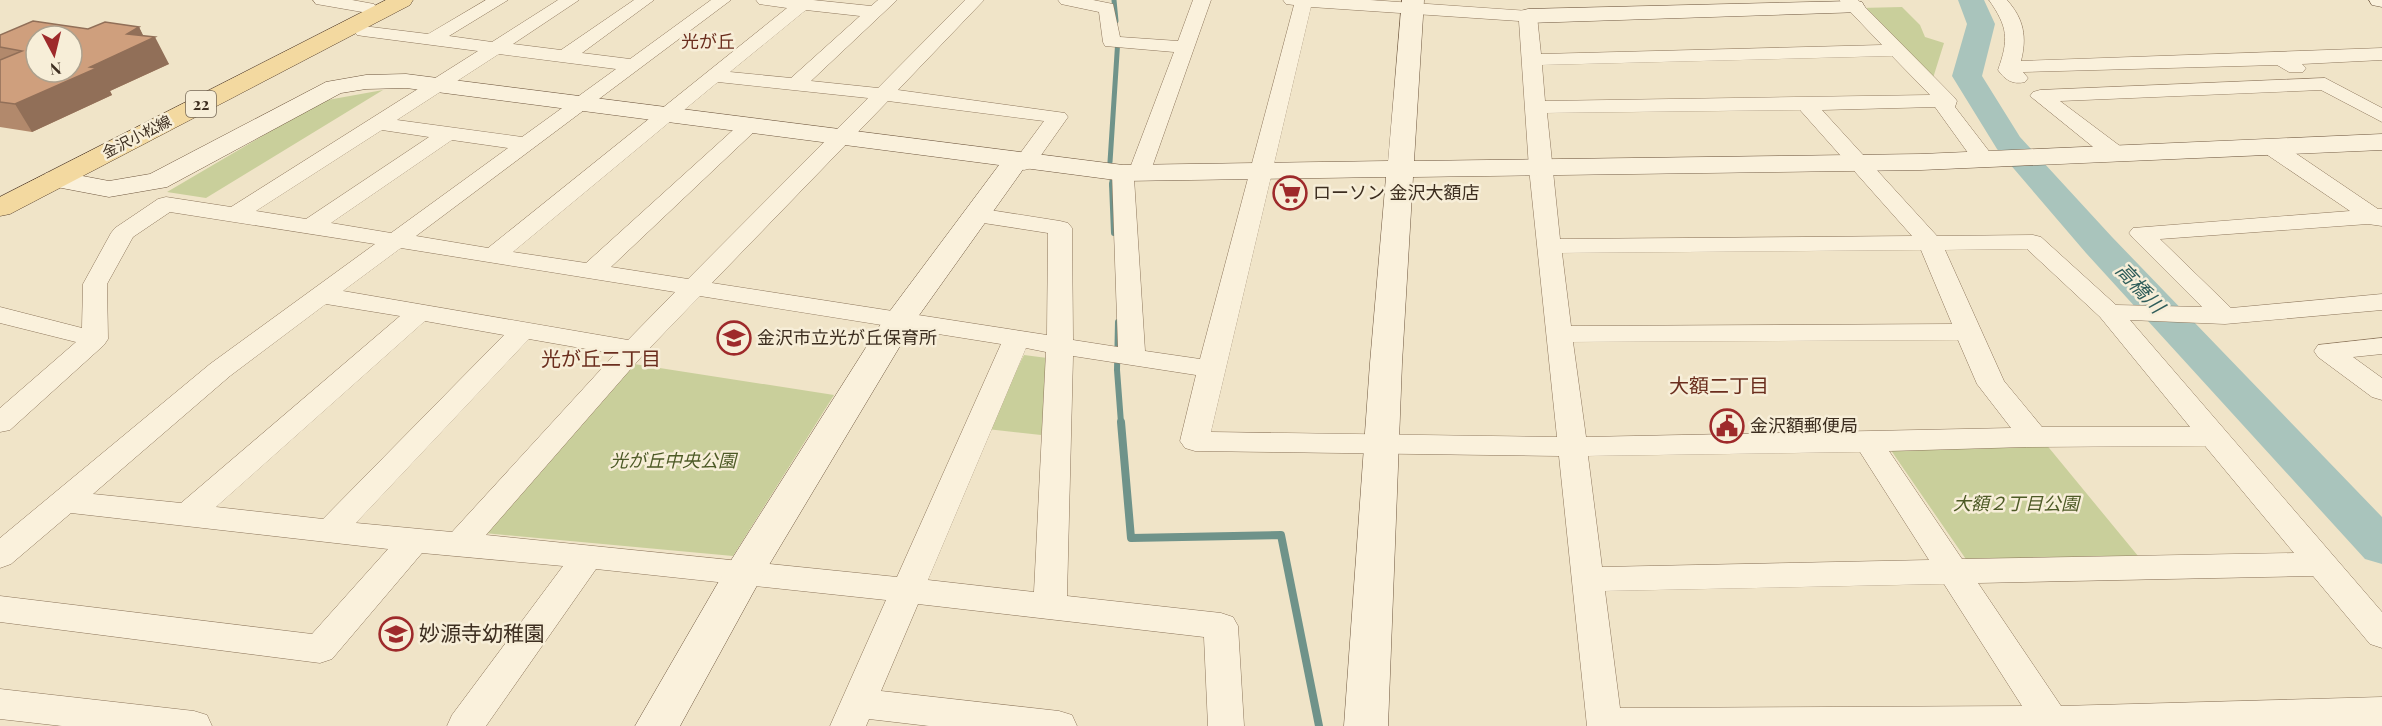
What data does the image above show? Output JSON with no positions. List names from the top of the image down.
{
  "streets": {
    "main road": ["22", "金沢小松線"]
  },
  "districts": ["光が丘", "光が丘二丁目", "大額二丁目"],
  "water": ["高橋川"],
  "parks": ["光が丘中央公園", "大額２丁目公園"],
  "places": {
    "supermarket": ["ローソン 金沢大額店"],
    "school or university": ["金沢市立光が丘保育所", "妙源寺幼稚園"],
    "public building": ["金沢額郵便局"]
  },
  "north": "bottom"
}
